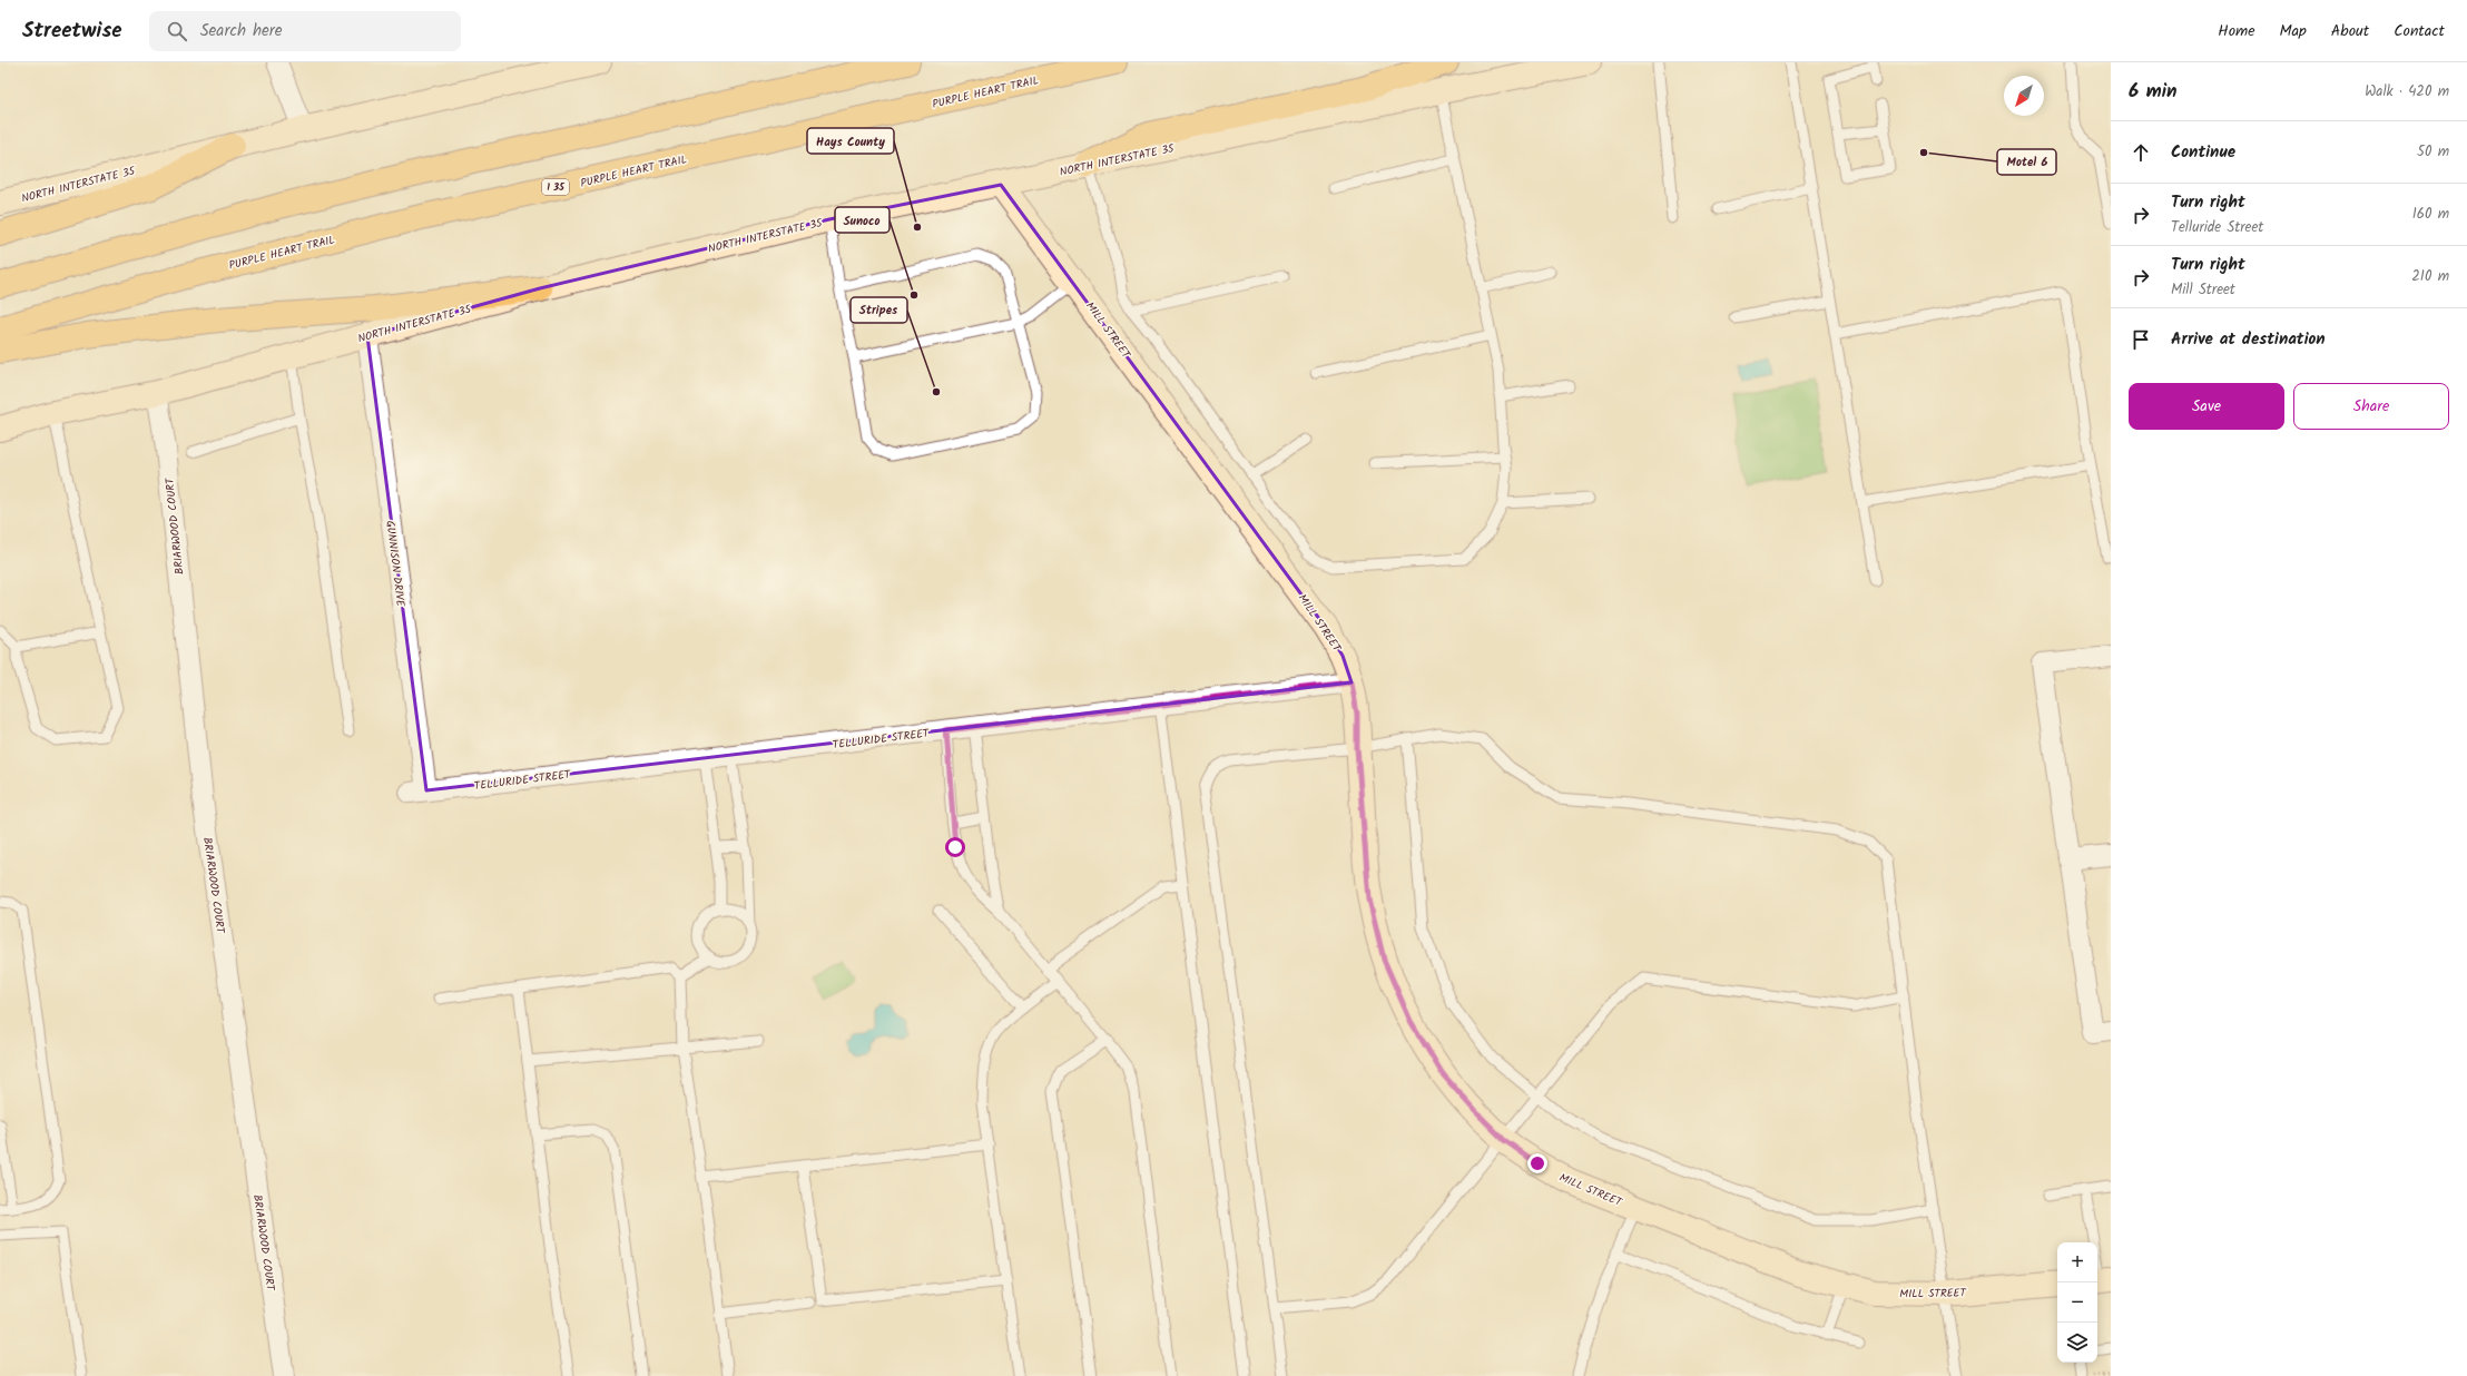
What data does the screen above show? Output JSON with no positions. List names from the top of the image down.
{
  "streets": {
    "highway": ["PURPLE HEART TRAIL", "I 35"],
    "main road": ["NORTH INTERSTATE 35", "MILL STREET"],
    "street": ["BRIARWOOD COURT", "GUNNISON DRIVE", "TELLURIDE STREET"]
  },
  "crossings": [
    ["NORTH INTERSTATE 35", "MILL STREET"],
    ["NORTH INTERSTATE 35", "BRIARWOOD COURT"],
    ["NORTH INTERSTATE 35", "GUNNISON DRIVE"],
    ["MILL STREET", "TELLURIDE STREET"],
    ["GUNNISON DRIVE", "TELLURIDE STREET"]
  ],
  "places": [
    "Motel 6",
    "Hays County",
    "Sunoco",
    "Stripes"
  ],
  "north": "bottom left",
  "page": {
    "header": "Streetwise",
    "search": "Search here",
    "nav": [
      "Home",
      "Map",
      "About",
      "Contact"
    ],
    "heading": ["6 min", "Walk · 420 m"],
    "list": [
      ["Continue", "50 m"],
      ["Turn right", "Telluride Street", "160 m"],
      ["Turn right", "Mill Street", "210 m"],
      "Arrive at destination"
    ],
    "buttons": ["Save", "Share"],
    "map_buttons": ["+", "−"]
  }
}
